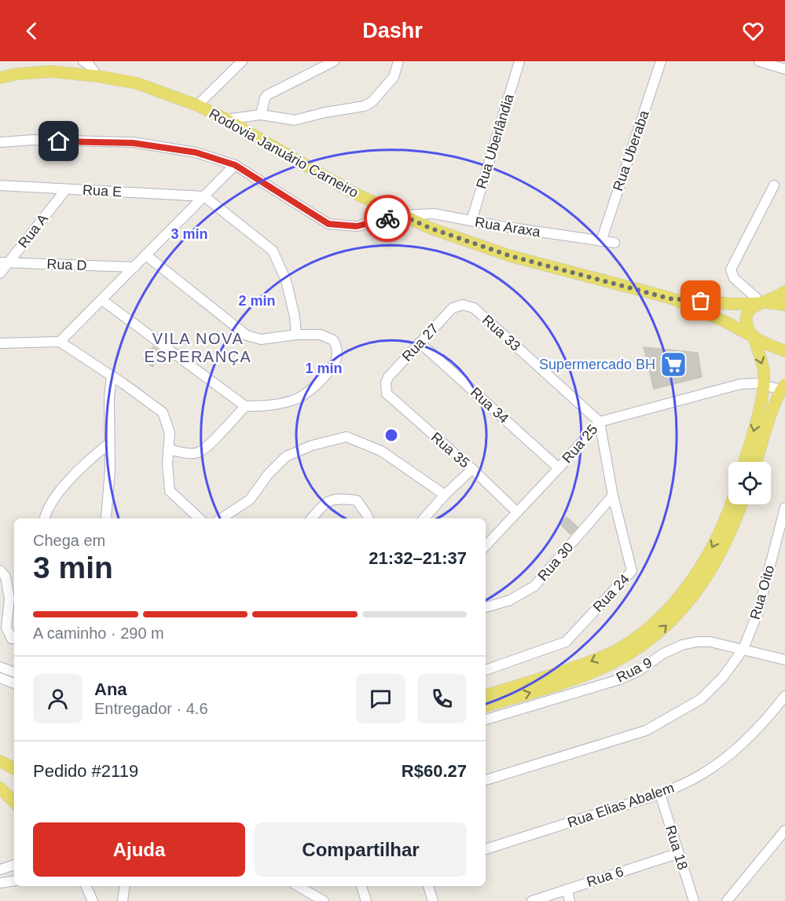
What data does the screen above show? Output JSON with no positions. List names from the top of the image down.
{
  "streets": {
    "main road": ["Rodovia Januário Carneiro"],
    "street": [
      "Rua Uberlândia",
      "Rua Uberaba",
      "Rua E",
      "Rua Araxa",
      "Rua A",
      "Rua D",
      "Rua 33",
      "Rua 27",
      "Rua 34",
      "Rua 25",
      "Rua 35",
      "Rua 30",
      "Rua Oito",
      "Rua 24",
      "Rua 9",
      "Rua Elias Abalem",
      "Rua 18",
      "Rua 6"
    ]
  },
  "crossings": [
    ["Rua Uberlândia", "Rua Araxa"],
    ["Rua Uberaba", "Rua Araxa"],
    ["Rodovia Januário Carneiro", "Rua Araxa"],
    ["Rua E", "Rua A"],
    ["Rua A", "Rua D"],
    ["Rua 33", "Rua 27"],
    ["Rua 33", "Rua 25"],
    ["Rua 33", "Rua 24"],
    ["Rua 27", "Rua 34"],
    ["Rua 27", "Rua 35"],
    ["Rua 34", "Rua 25"],
    ["Rua 25", "Rua 35"],
    ["Rua 25", "Rua 24"],
    ["Rua 30", "Rua 24"],
    ["Rua Oito", "Rua 9"],
    ["Rua Elias Abalem", "Rua 18"],
    ["Rua 18", "Rua 6"]
  ],
  "districts": ["VILA NOVA ESPERANÇA"],
  "places": {
    "supermarket": ["Supermercado BH"]
  },
  "page": {
    "header": "Dashr",
    "heading": ["3 min", "Chega em", "21:32–21:37"],
    "panel": [
      "Ana",
      "Entregador · 4.6",
      "Pedido #2119",
      "R$60.27"
    ],
    "bar": "A caminho · 290 m",
    "buttons": ["Ajuda", "Compartilhar"]
  },
  "rings": ["3 min", "2 min", "1 min"]
}
